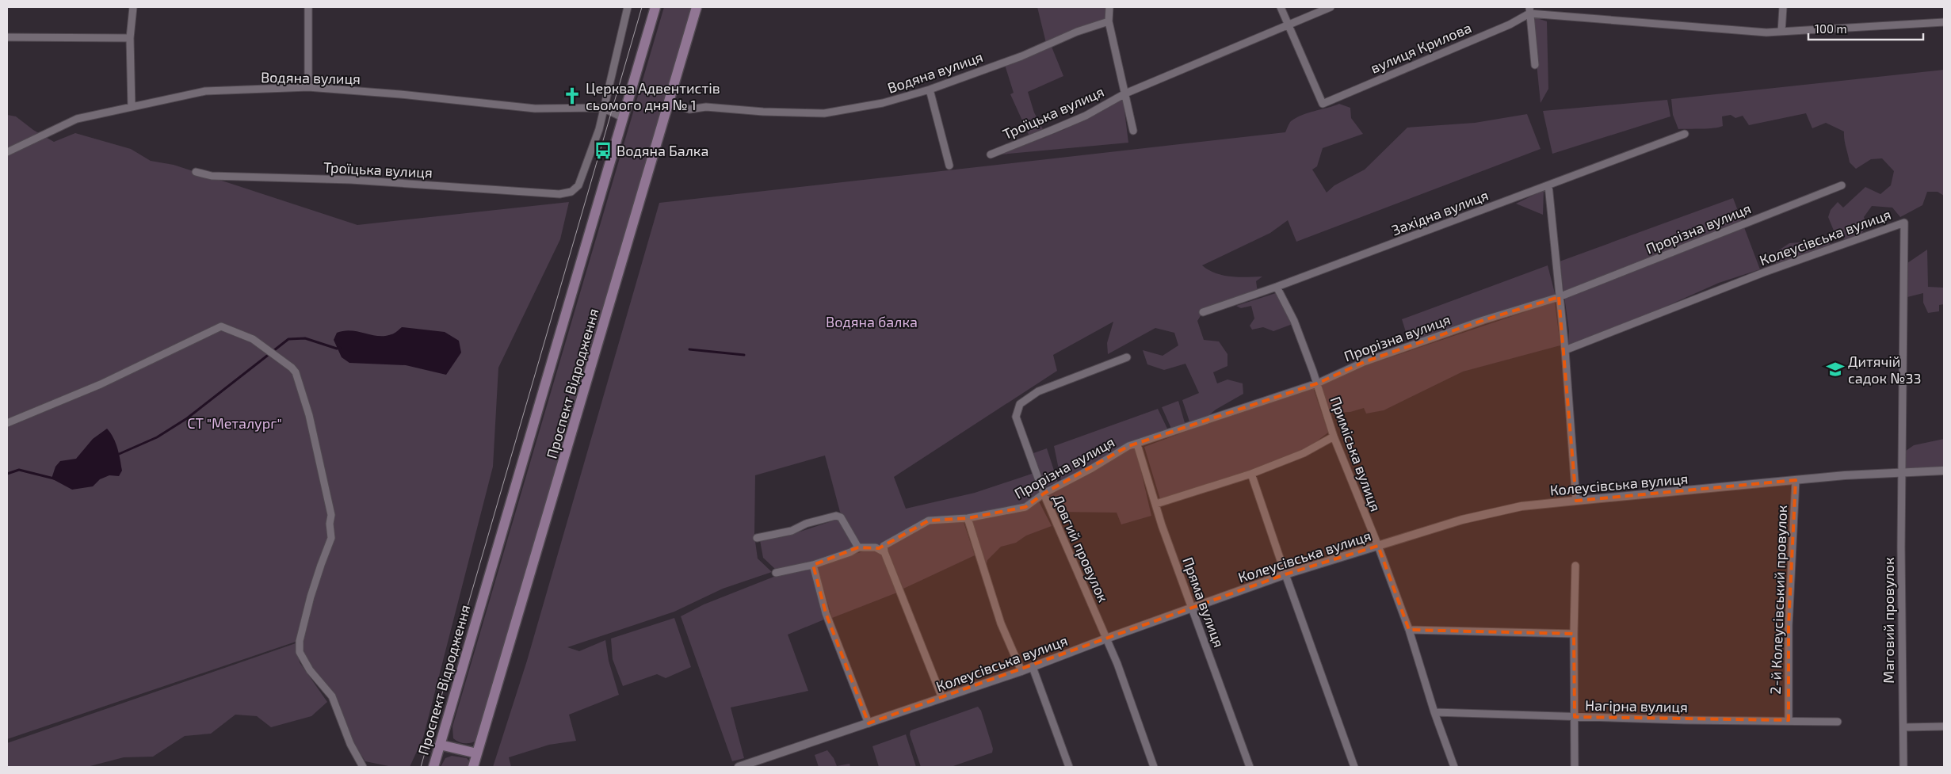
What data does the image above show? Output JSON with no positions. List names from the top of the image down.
{
  "streets": {
    "main road": ["Проспект Відродження"],
    "street": [
      "вулиця Крилова",
      "Водяна вулиця",
      "Троїцька вулиця",
      "Західна вулиця",
      "Прорізна вулиця",
      "Колеусівська вулиця",
      "Приміська вулиця",
      "Довгий провулок",
      "2-й Колеусівський провулок",
      "Пряма вулиця",
      "Маговий провулок",
      "Нагірна вулиця"
    ]
  },
  "crossings": [
    ["вулиця Крилова", "Троїцька вулиця"],
    ["Водяна вулиця", "Троїцька вулиця"],
    ["Водяна вулиця", "Проспект Відродження"],
    ["Західна вулиця", "Приміська вулиця"],
    ["Прорізна вулиця", "Приміська вулиця"],
    ["Прорізна вулиця", "Довгий провулок"],
    ["Прорізна вулиця", "Пряма вулиця"],
    ["Колеусівська вулиця", "Приміська вулиця"],
    ["Колеусівська вулиця", "Довгий провулок"],
    ["Колеусівська вулиця", "2-й Колеусівський провулок"],
    ["Колеусівська вулиця", "Пряма вулиця"],
    ["Колеусівська вулиця", "Маговий провулок"],
    ["Приміська вулиця", "Нагірна вулиця"],
    ["2-й Колеусівський провулок", "Нагірна вулиця"]
  ],
  "parks": ["Водяна балка", "СТ \"Металург\""],
  "places": {
    "church": ["Церква Адвентистів сьомого дня № 1"],
    "bus stop": ["Водяна Балка"],
    "school or university": ["Дитячій садок №33"]
  },
  "scale_bar": "100 m"
}
